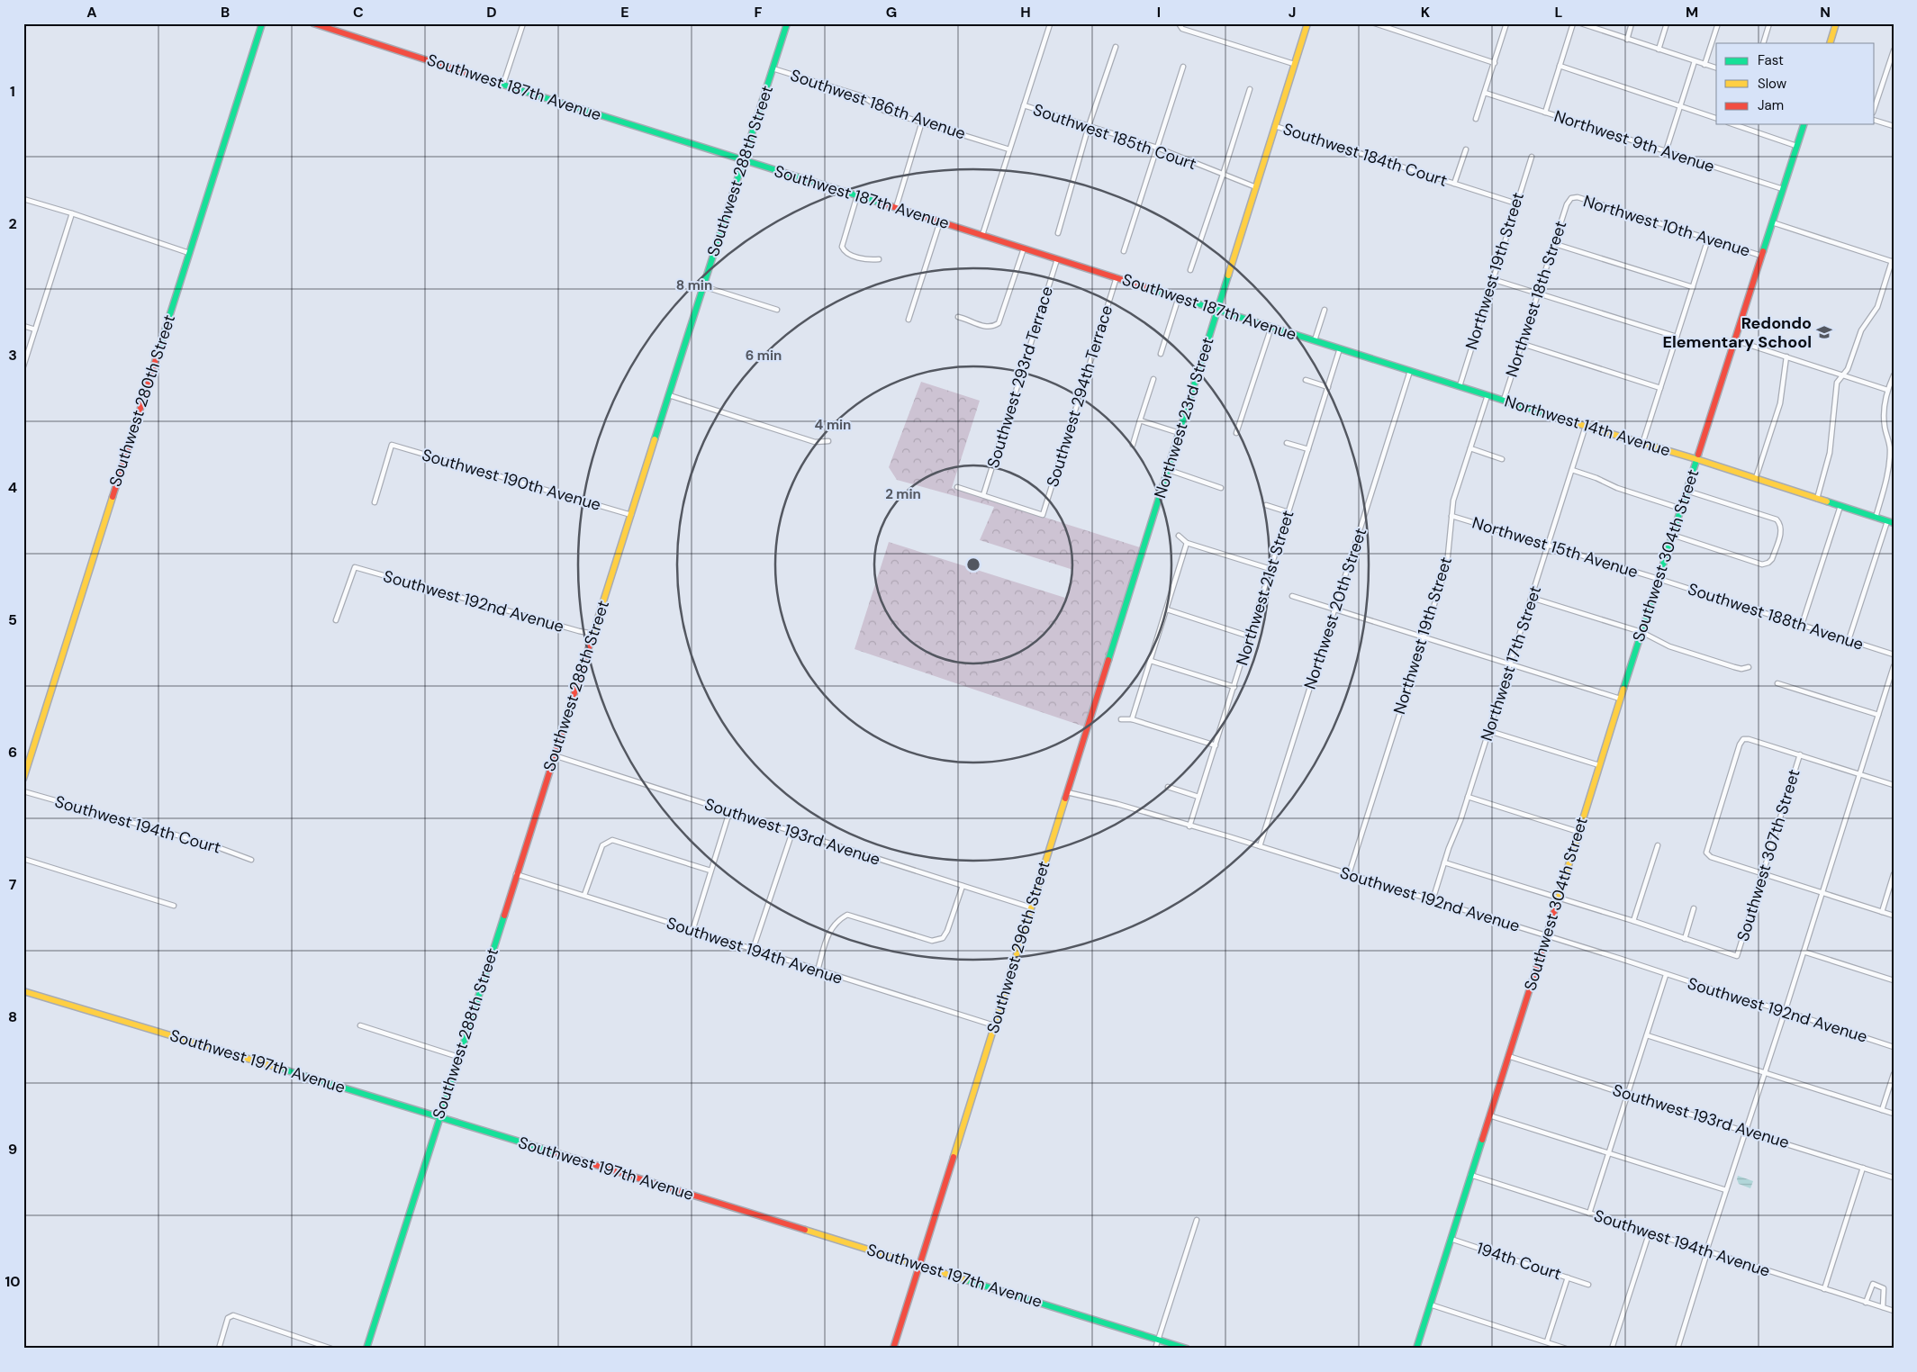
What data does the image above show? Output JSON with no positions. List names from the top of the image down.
{
  "streets": {
    "street": [
      "Southwest 187th Avenue",
      "Southwest 186th Avenue",
      "Southwest 185th Court",
      "Northwest 9th Avenue",
      "Southwest 184th Court",
      "Southwest 288th Street",
      "Northwest 10th Avenue",
      "Northwest 19th Street",
      "Northwest 18th Street",
      "Southwest 293rd Terrace",
      "Southwest 294th Terrace",
      "Southwest 280th Street",
      "Northwest 23rd Street",
      "Northwest 14th Avenue",
      "Southwest 190th Avenue",
      "Northwest 15th Avenue",
      "Southwest 304th Street",
      "Northwest 21st Street",
      "Southwest 192nd Avenue",
      "Northwest 20th Street",
      "Southwest 188th Avenue",
      "Northwest 17th Street",
      "Southwest 194th Court",
      "Southwest 193rd Avenue",
      "Southwest 307th Street",
      "Southwest 296th Street",
      "Southwest 194th Avenue",
      "Southwest 197th Avenue",
      "194th Court"
    ]
  },
  "crossings": [
    ["Southwest 187th Avenue", "Southwest 288th Street"],
    ["Southwest 187th Avenue", "Southwest 293rd Terrace"],
    ["Southwest 187th Avenue", "Southwest 294th Terrace"],
    ["Southwest 187th Avenue", "Northwest 23rd Street"],
    ["Southwest 187th Avenue", "Northwest 14th Avenue"],
    ["Southwest 187th Avenue", "Northwest 21st Street"],
    ["Southwest 187th Avenue", "Northwest 20th Street"],
    ["Southwest 186th Avenue", "Southwest 288th Street"],
    ["Southwest 185th Court", "Northwest 23rd Street"],
    ["Northwest 9th Avenue", "Southwest 304th Street"],
    ["Southwest 184th Court", "Northwest 19th Street"],
    ["Southwest 288th Street", "Southwest 190th Avenue"],
    ["Southwest 288th Street", "Southwest 192nd Avenue"],
    ["Southwest 288th Street", "Southwest 193rd Avenue"],
    ["Southwest 288th Street", "Southwest 194th Avenue"],
    ["Southwest 288th Street", "Southwest 197th Avenue"],
    ["Northwest 10th Avenue", "Northwest 18th Street"],
    ["Northwest 10th Avenue", "Southwest 304th Street"],
    ["Northwest 19th Street", "Northwest 14th Avenue"],
    ["Northwest 19th Street", "Northwest 15th Avenue"],
    ["Northwest 19th Street", "Southwest 192nd Avenue"],
    ["Northwest 18th Street", "Northwest 14th Avenue"],
    ["Southwest 293rd Terrace", "Southwest 294th Terrace"],
    ["Northwest 23rd Street", "Southwest 296th Street"],
    ["Northwest 14th Avenue", "Southwest 304th Street"],
    ["Northwest 14th Avenue", "Northwest 20th Street"],
    ["Northwest 14th Avenue", "Northwest 17th Street"],
    ["Northwest 15th Avenue", "Southwest 304th Street"],
    ["Northwest 15th Avenue", "Southwest 188th Avenue"],
    ["Northwest 15th Avenue", "Northwest 17th Street"],
    ["Southwest 304th Street", "Southwest 192nd Avenue"],
    ["Southwest 304th Street", "Southwest 188th Avenue"],
    ["Southwest 304th Street", "Southwest 193rd Avenue"],
    ["Southwest 304th Street", "Southwest 194th Avenue"],
    ["Southwest 304th Street", "194th Court"],
    ["Northwest 21st Street", "Southwest 192nd Avenue"],
    ["Southwest 192nd Avenue", "Northwest 20th Street"],
    ["Southwest 192nd Avenue", "Northwest 17th Street"],
    ["Southwest 192nd Avenue", "Southwest 296th Street"],
    ["Southwest 193rd Avenue", "Southwest 296th Street"],
    ["Southwest 296th Street", "Southwest 194th Avenue"],
    ["Southwest 296th Street", "Southwest 197th Avenue"]
  ],
  "places": {
    "school or university": ["Redondo Elementary School"]
  },
  "legend": ["Fast", "Slow", "Jam"],
  "grid": {
    "columns": [
      "A",
      "B",
      "C",
      "D",
      "E",
      "F",
      "G",
      "H",
      "I",
      "J",
      "K",
      "L",
      "M",
      "N"
    ],
    "rows": [
      "1",
      "2",
      "3",
      "4",
      "5",
      "6",
      "7",
      "8",
      "9",
      "10"
    ]
  },
  "rings": [
    "8 min",
    "6 min",
    "4 min",
    "2 min"
  ]
}
